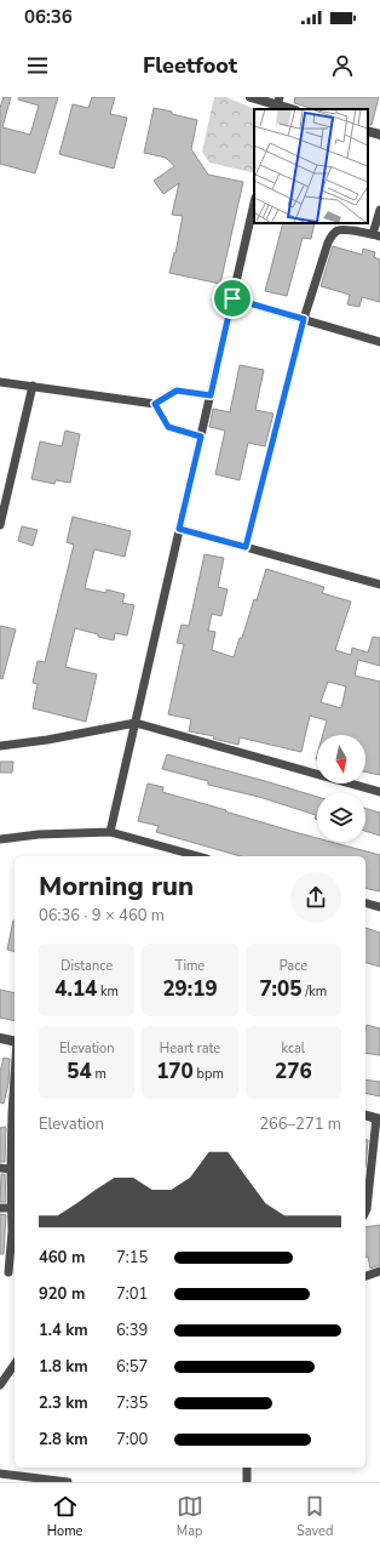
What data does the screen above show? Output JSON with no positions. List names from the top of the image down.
{
  "north": "bottom",
  "page": {
    "status": "06:36",
    "header": "Fleetfoot",
    "heading": ["Morning run", "06:36 · 9 × 460 m"],
    "stats": [
      ["Distance", "4.14 km"],
      ["Time", "29:19"],
      ["Pace", "7:05 /km"],
      ["Elevation", "54 m"],
      ["Heart rate", "170 bpm"],
      ["kcal", "276"]
    ],
    "chart": ["Elevation", "266–271 m"],
    "list": [
      {
        "name": "460 m",
        "note": "7:15"
      },
      {
        "name": "920 m",
        "note": "7:01"
      },
      {
        "name": "1.4 km",
        "note": "6:39"
      },
      {
        "name": "1.8 km",
        "note": "6:57"
      },
      {
        "name": "2.3 km",
        "note": "7:35"
      },
      {
        "name": "2.8 km",
        "note": "7:00"
      }
    ],
    "tabs": ["Home", "Map", "Saved"]
  }
}
